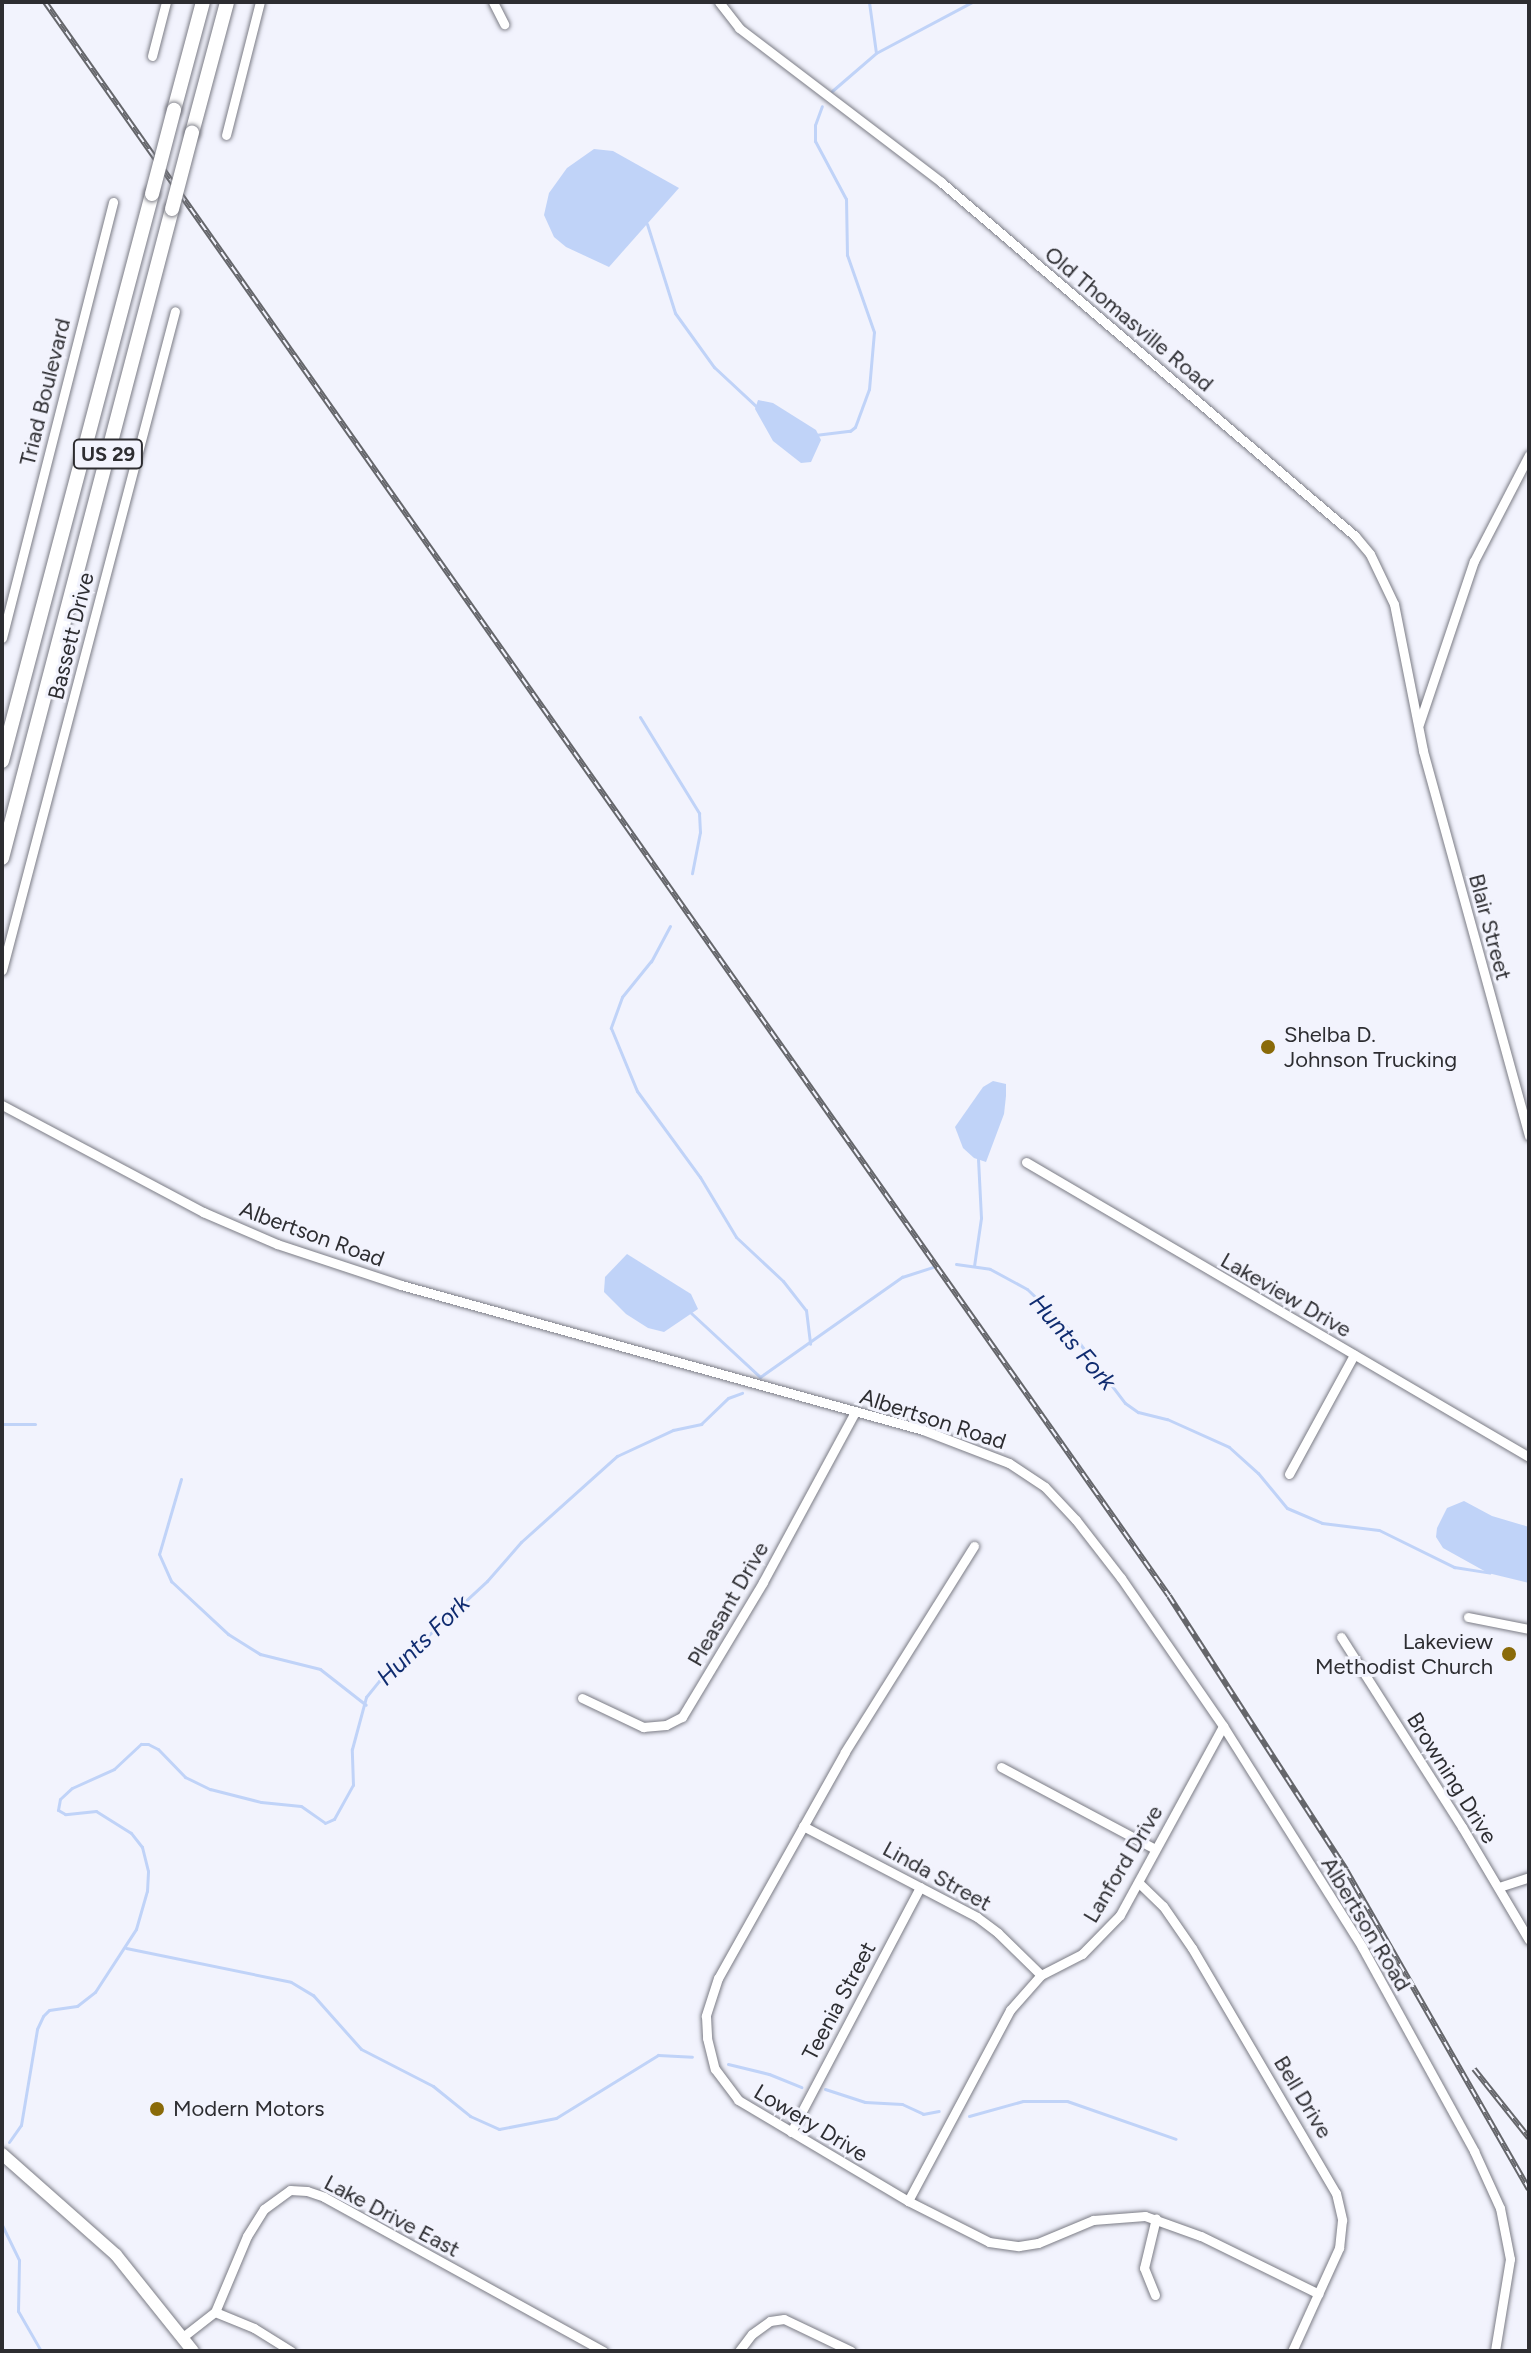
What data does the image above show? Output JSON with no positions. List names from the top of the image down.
{
  "streets": {
    "highway": ["US 29"],
    "street": [
      "Old Thomasville Road",
      "Triad Boulevard",
      "Bassett Drive",
      "Blair Street",
      "Albertson Road",
      "Lakeview Drive",
      "Pleasant Drive",
      "Browning Drive",
      "Lanford Drive",
      "Linda Street",
      "Teenia Street",
      "Bell Drive",
      "Lowery Drive",
      "Lake Drive East"
    ]
  },
  "crossings": [
    ["Old Thomasville Road", "Blair Street"],
    ["Albertson Road", "Pleasant Drive"],
    ["Albertson Road", "Lanford Drive"],
    ["Lanford Drive", "Linda Street"],
    ["Lanford Drive", "Bell Drive"],
    ["Lanford Drive", "Lowery Drive"],
    ["Linda Street", "Teenia Street"],
    ["Linda Street", "Lowery Drive"],
    ["Teenia Street", "Lowery Drive"],
    ["Bell Drive", "Lowery Drive"]
  ],
  "water": ["Hunts Fork"],
  "places": ["Shelba D. Johnson Trucking", "Lakeview Methodist Church", "Modern Motors"]
}
